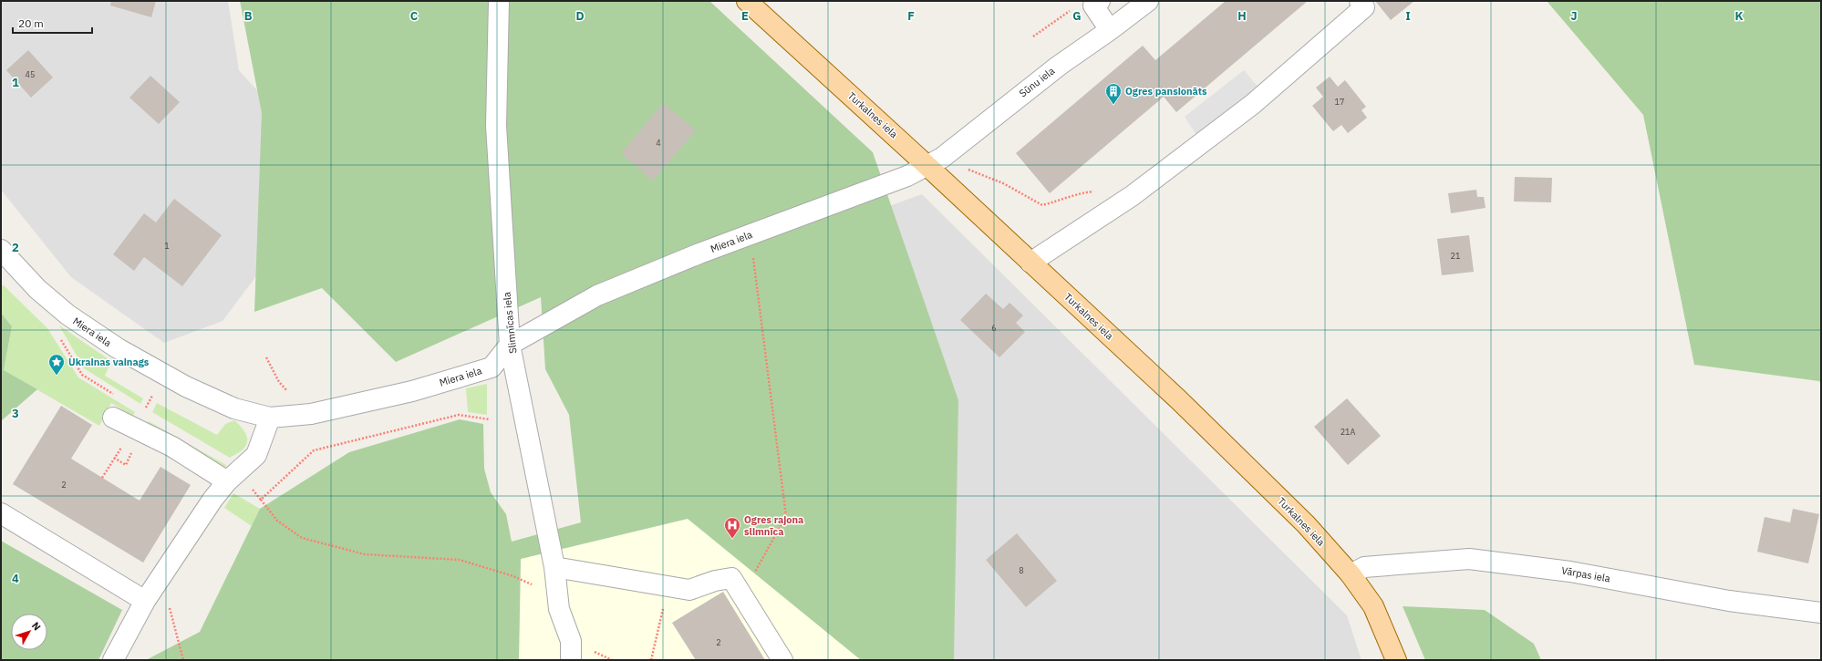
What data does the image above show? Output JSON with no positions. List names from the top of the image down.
{
  "streets": {
    "main road": ["Turkalnes iela"],
    "street": [
      "Sūnu iela",
      "Miera iela",
      "Slimnīcas iela",
      "Vārpas iela"
    ]
  },
  "crossings": [
    ["Sūnu iela", "Turkalnes iela"],
    ["Sūnu iela", "Miera iela"],
    ["Turkalnes iela", "Miera iela"],
    ["Turkalnes iela", "Vārpas iela"],
    ["Miera iela", "Slimnīcas iela"]
  ],
  "places": {
    "building": ["Ogres pansionāts"],
    "place": ["Ukrainas vainags"],
    "hospital": ["Ogres rajona slimnīca"]
  },
  "house_numbers": [
    "45",
    "17",
    "4",
    "1",
    "21",
    "6",
    "21A",
    "2",
    "8",
    "2"
  ],
  "scale_bar": "20 m",
  "north": "top right",
  "grid": {
    "columns": [
      "B",
      "C",
      "D",
      "E",
      "F",
      "G",
      "H",
      "I",
      "J",
      "K"
    ],
    "rows": [
      "1",
      "2",
      "3",
      "4"
    ]
  }
}
